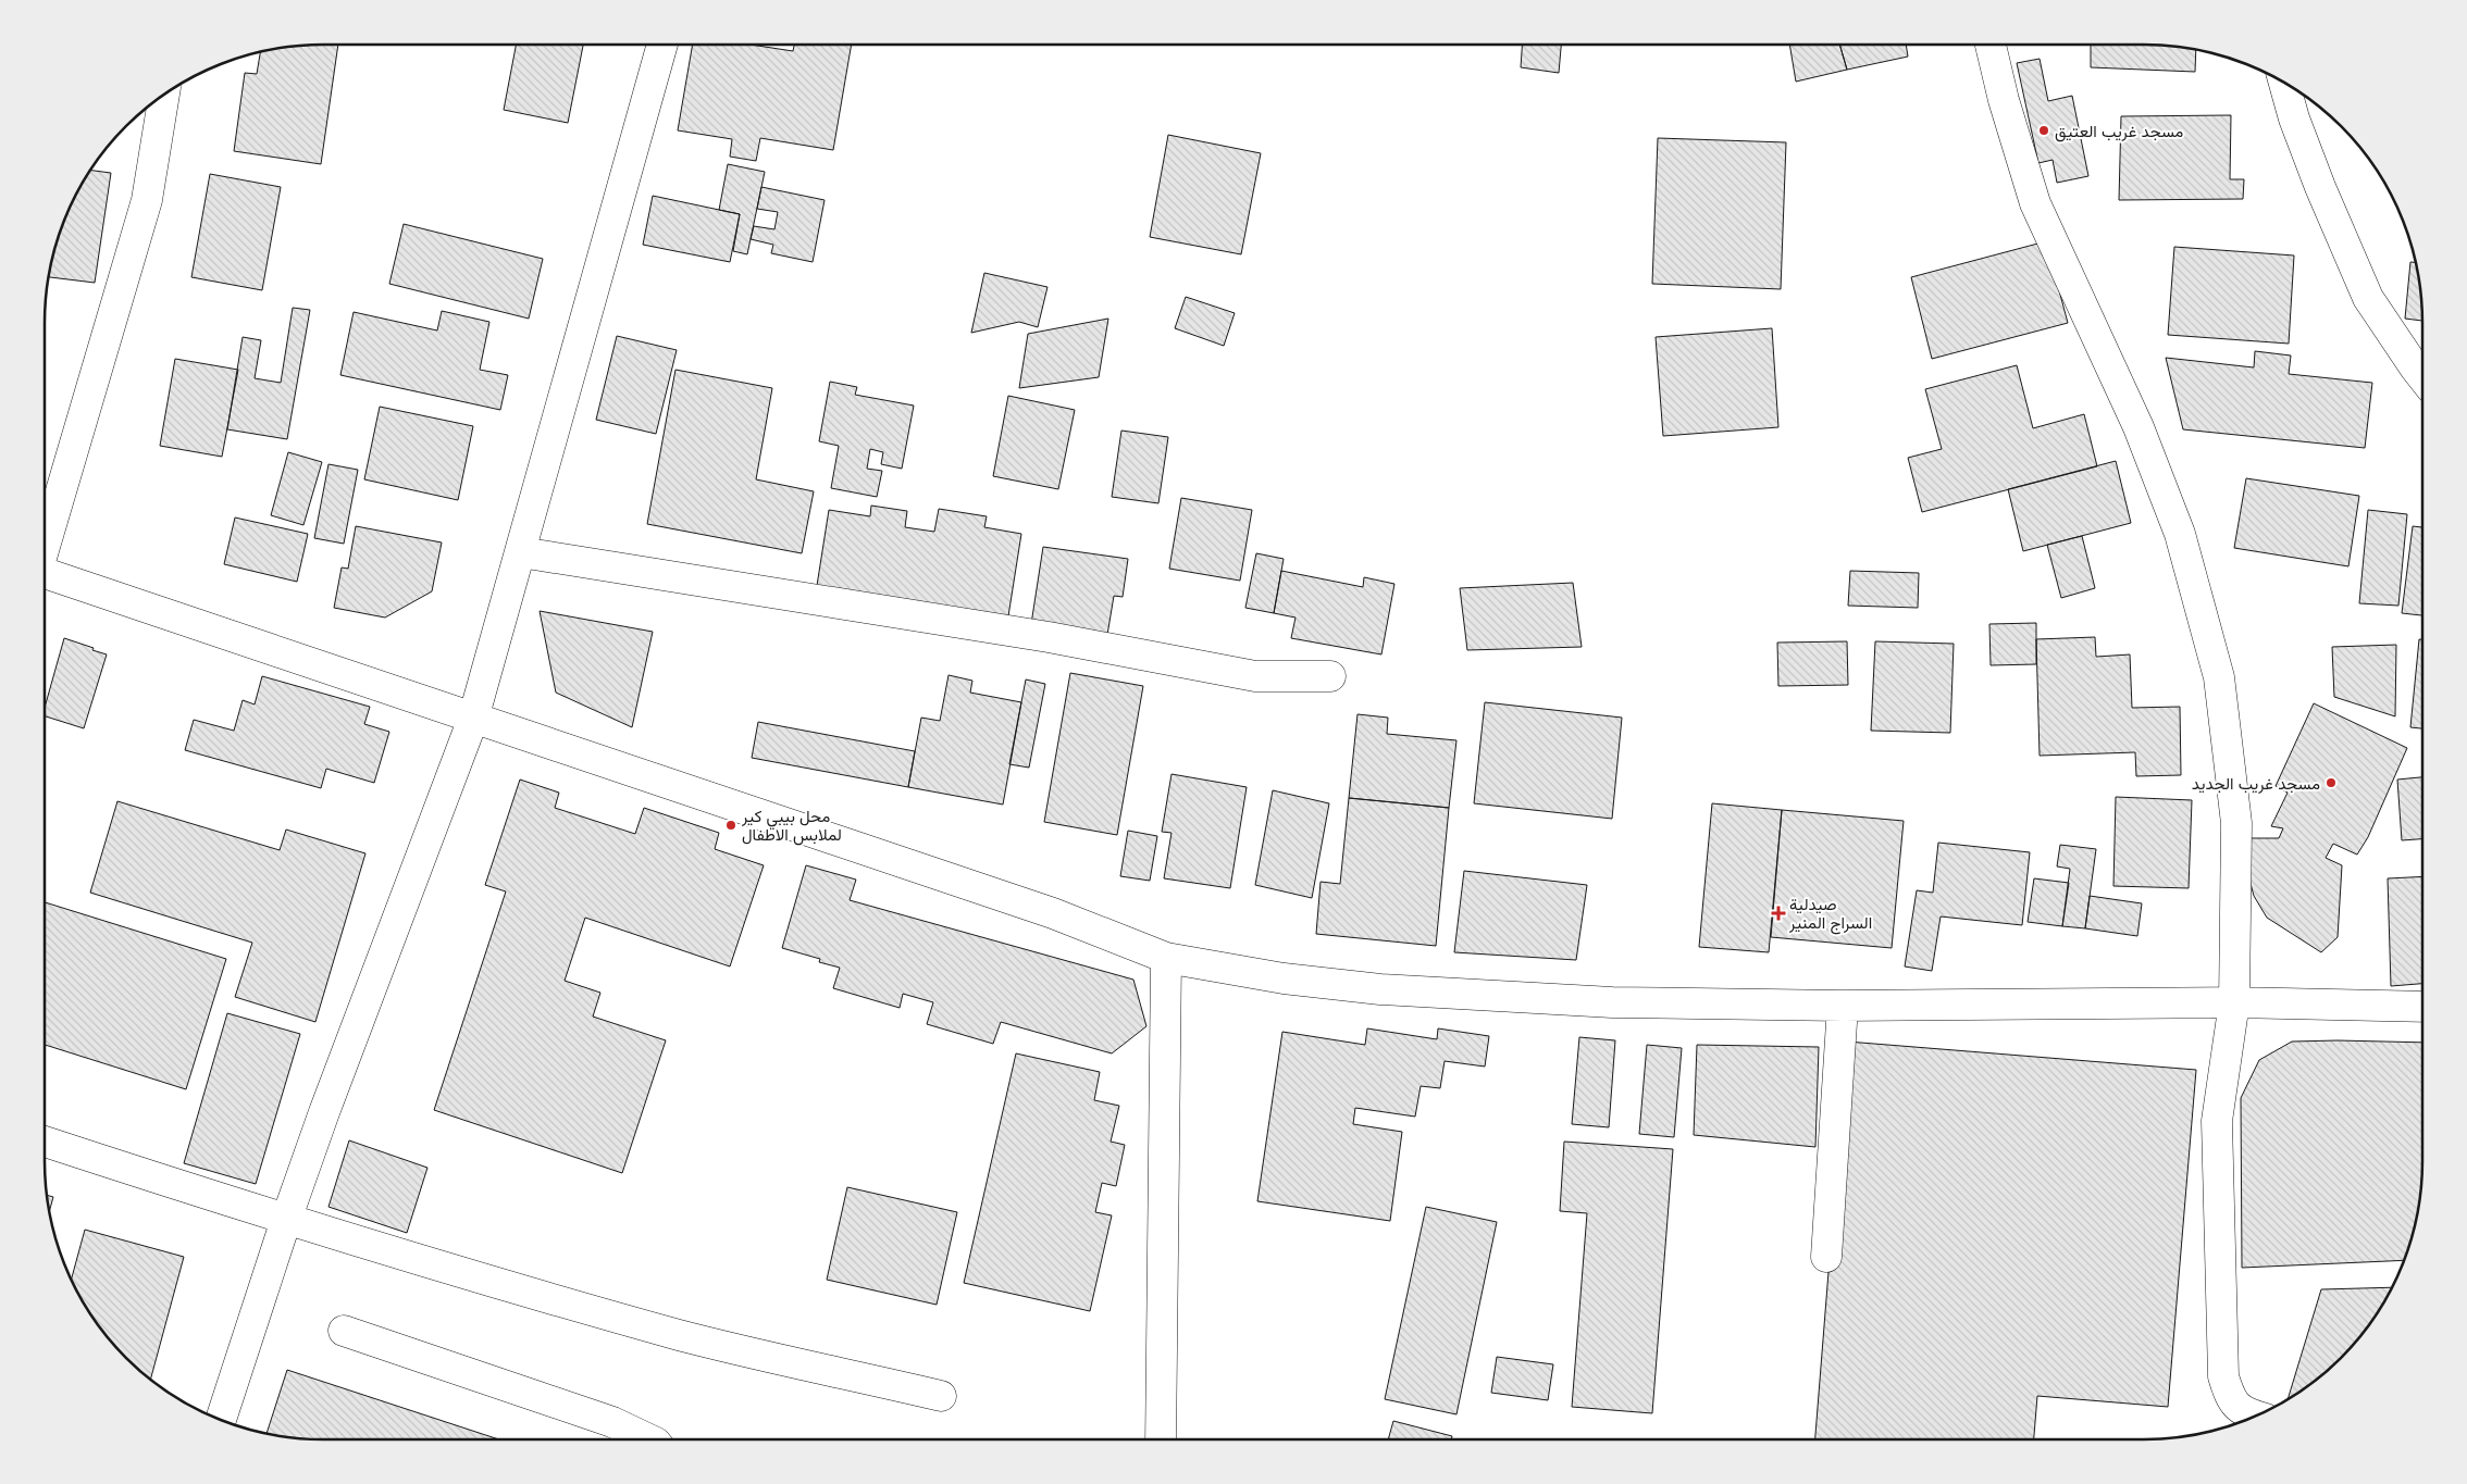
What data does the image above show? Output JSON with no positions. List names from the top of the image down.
{
  "places": {
    "other": ["مسجد غريب العتيق", "مسجد غريب الجديد", "محل بيبي كير لملابس الاطفال"],
    "health": ["صيدلية السراج المنير"]
  }
}
